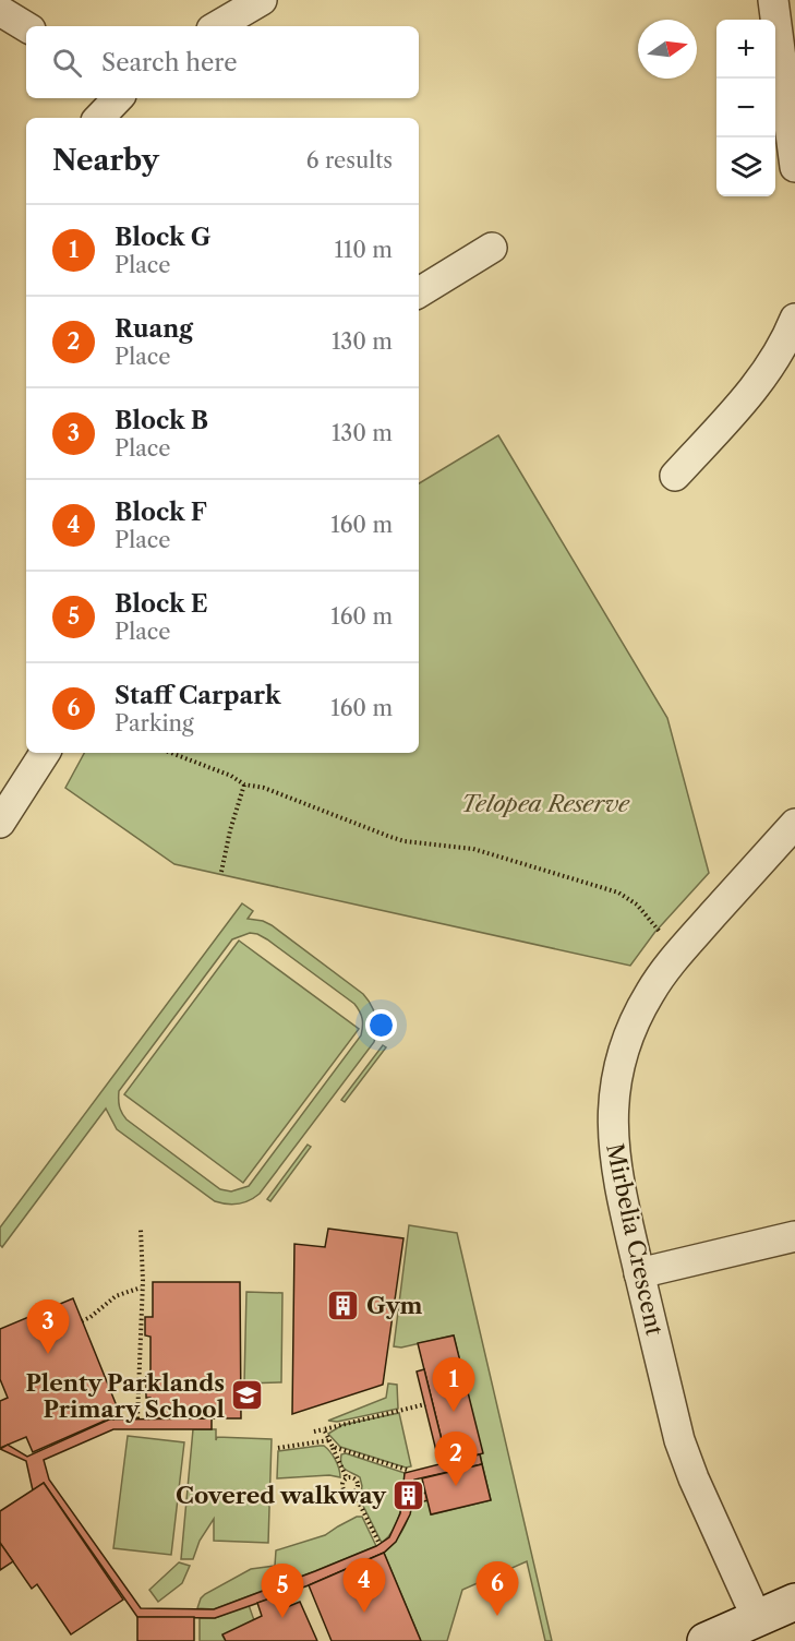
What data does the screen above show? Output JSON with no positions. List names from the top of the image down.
{
  "streets": {
    "street": ["Mirbelia Crescent"]
  },
  "parks": ["Telopea Reserve"],
  "places": {
    "building": ["Gym", "Covered walkway"],
    "school or university": ["Plenty Parklands Primary School"]
  },
  "north": "right",
  "page": {
    "map_buttons": ["+", "−"],
    "search": "Search here",
    "heading": ["Nearby", "6 results"],
    "list": [
      {
        "mark": "1",
        "name": "Block G",
        "note": "Place",
        "value": "110 m"
      },
      {
        "mark": "2",
        "name": "Ruang",
        "note": "Place",
        "value": "130 m"
      },
      {
        "mark": "3",
        "name": "Block B",
        "note": "Place",
        "value": "130 m"
      },
      {
        "mark": "4",
        "name": "Block F",
        "note": "Place",
        "value": "160 m"
      },
      {
        "mark": "5",
        "name": "Block E",
        "note": "Place",
        "value": "160 m"
      },
      {
        "mark": "6",
        "name": "Staff Carpark",
        "note": "Parking",
        "value": "160 m"
      }
    ],
    "pins": [
      "3",
      "1",
      "2",
      "4",
      "6",
      "5"
    ]
  }
}
